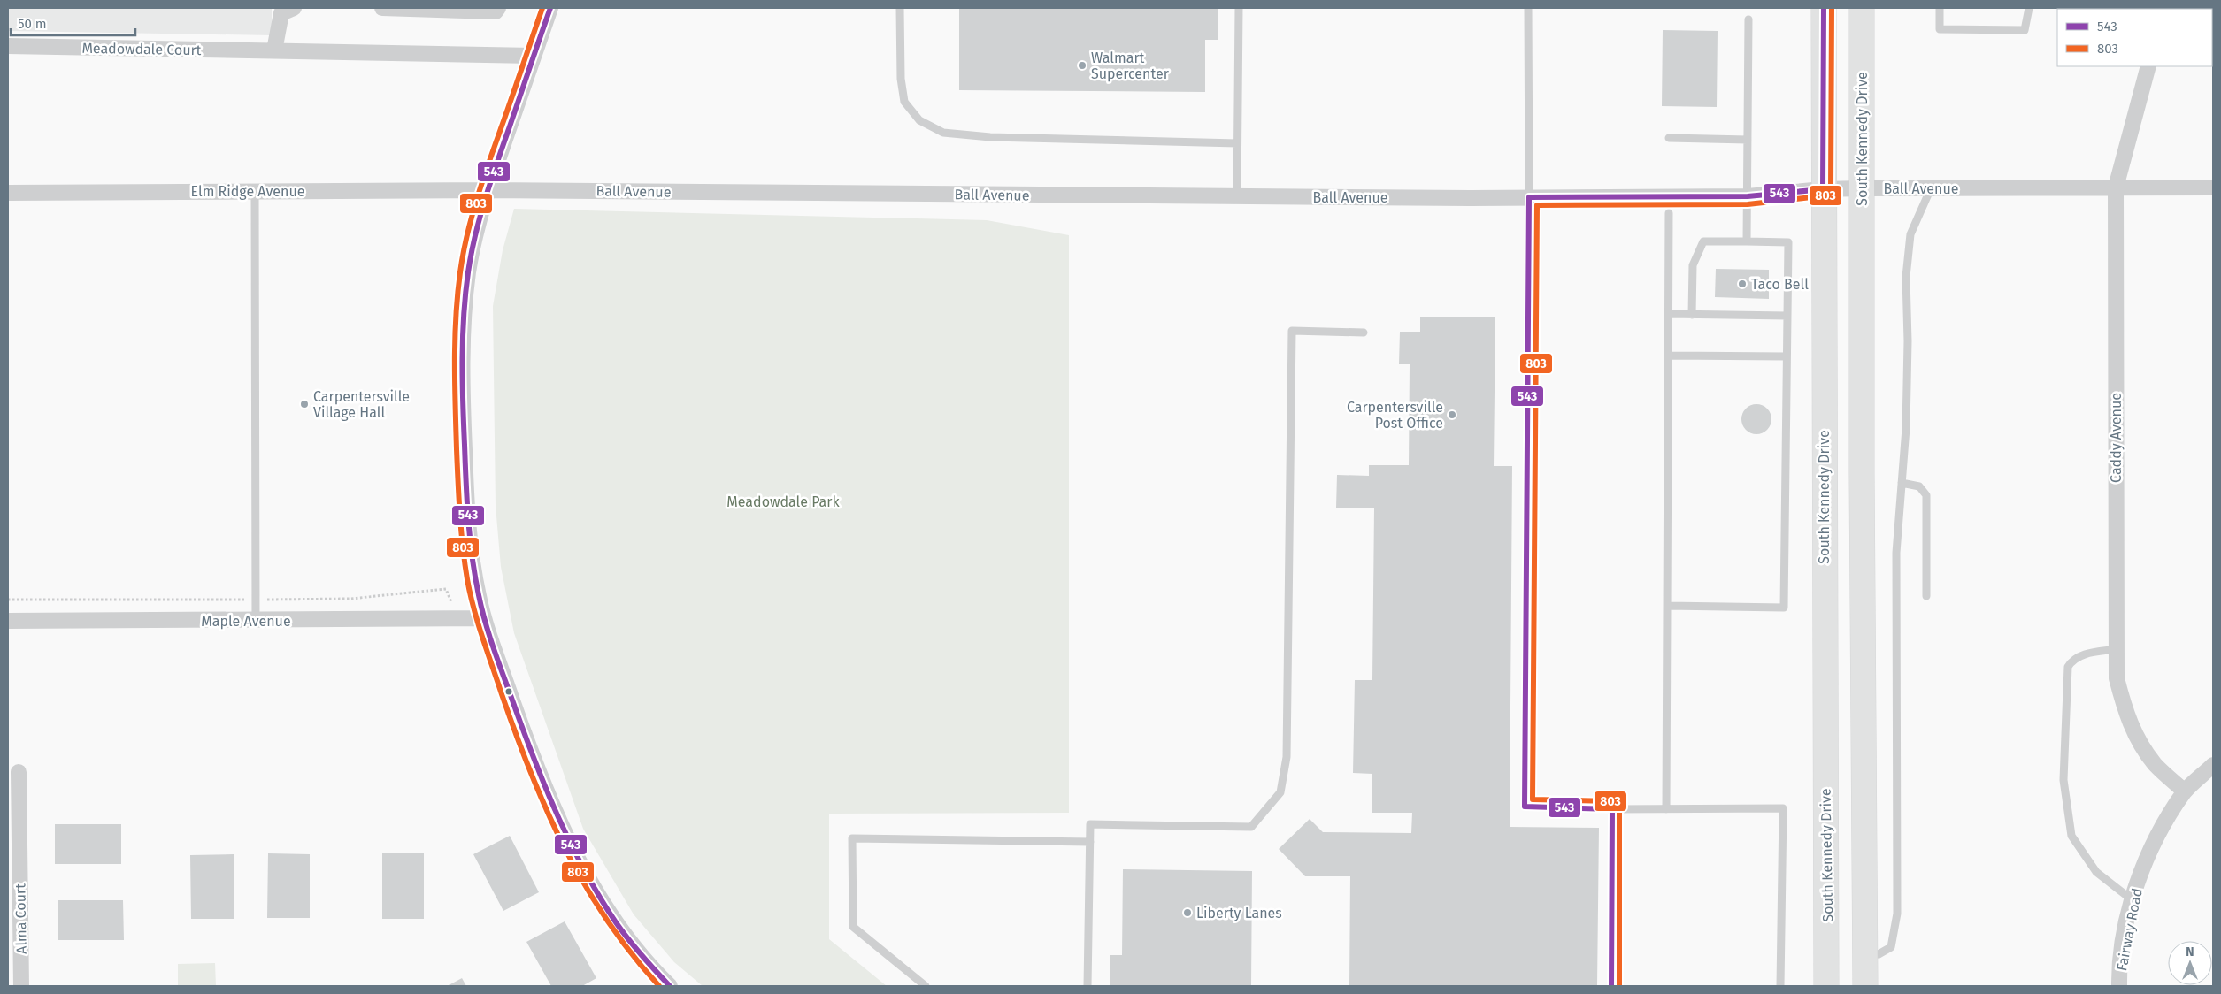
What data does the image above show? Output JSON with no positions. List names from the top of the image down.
{
  "streets": {
    "main road": ["South Kennedy Drive"],
    "street": [
      "Meadowdale Court",
      "Ball Avenue",
      "Elm Ridge Avenue",
      "Caddy Avenue",
      "Maple Avenue",
      "Alma Court",
      "Fairway Road"
    ]
  },
  "crossings": [
    ["South Kennedy Drive", "Ball Avenue"],
    ["Ball Avenue", "Elm Ridge Avenue"],
    ["Ball Avenue", "Caddy Avenue"],
    ["Caddy Avenue", "Fairway Road"]
  ],
  "parks": ["Meadowdale Park"],
  "places": [
    "Walmart Supercenter",
    "Taco Bell",
    "Carpentersville Village Hall",
    "Carpentersville Post Office",
    "Liberty Lanes"
  ],
  "lines": ["transit line 543", "transit line 803"],
  "legend": ["543", "803"],
  "scale_bar": "50 m",
  "north": "top"
}
